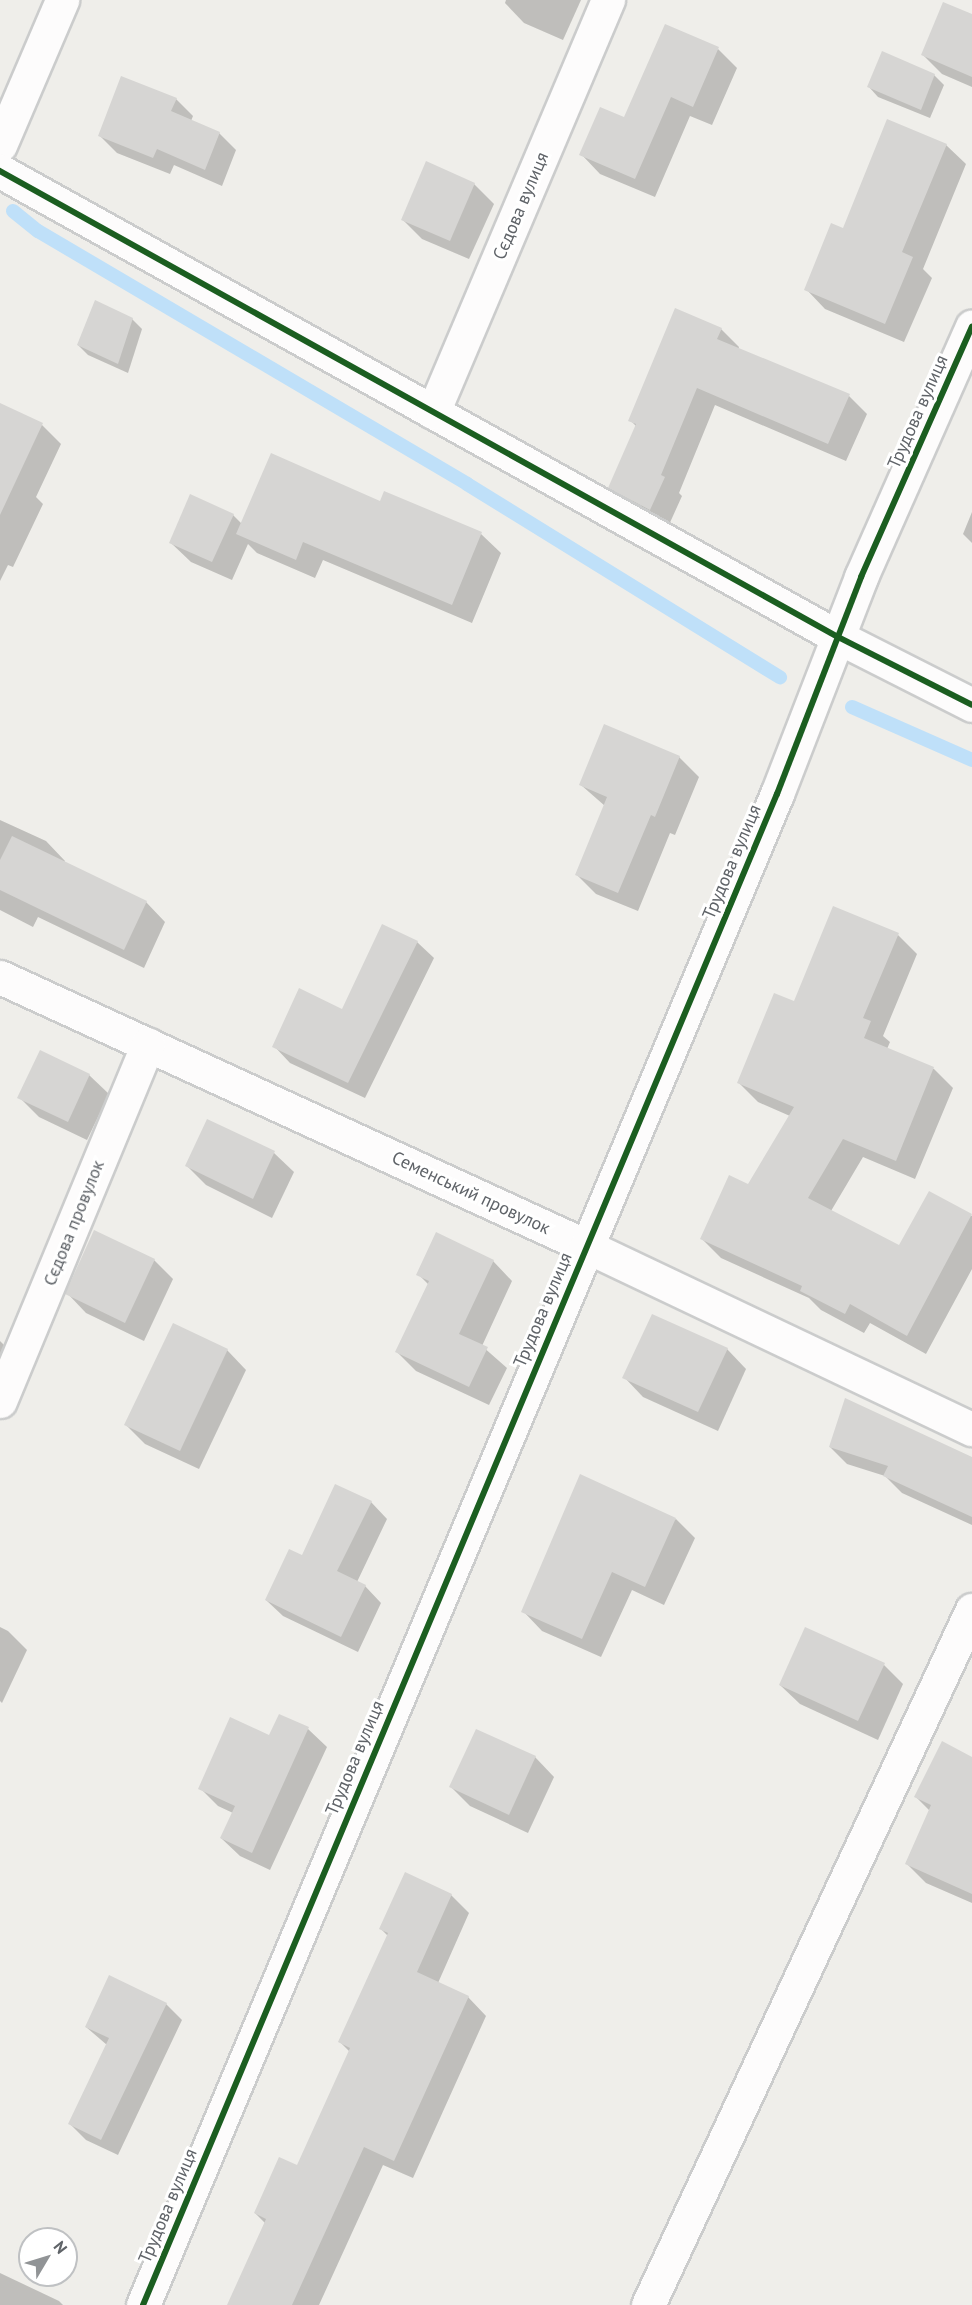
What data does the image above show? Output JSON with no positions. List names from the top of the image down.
{
  "streets": {
    "street": [
      "Сєдова вулиця",
      "Трудова вулиця",
      "Семенський провулок",
      "Сєдова провулок"
    ]
  },
  "crossings": [
    ["Трудова вулиця", "Семенський провулок"],
    ["Семенський провулок", "Сєдова провулок"]
  ],
  "north": "top right"
}
